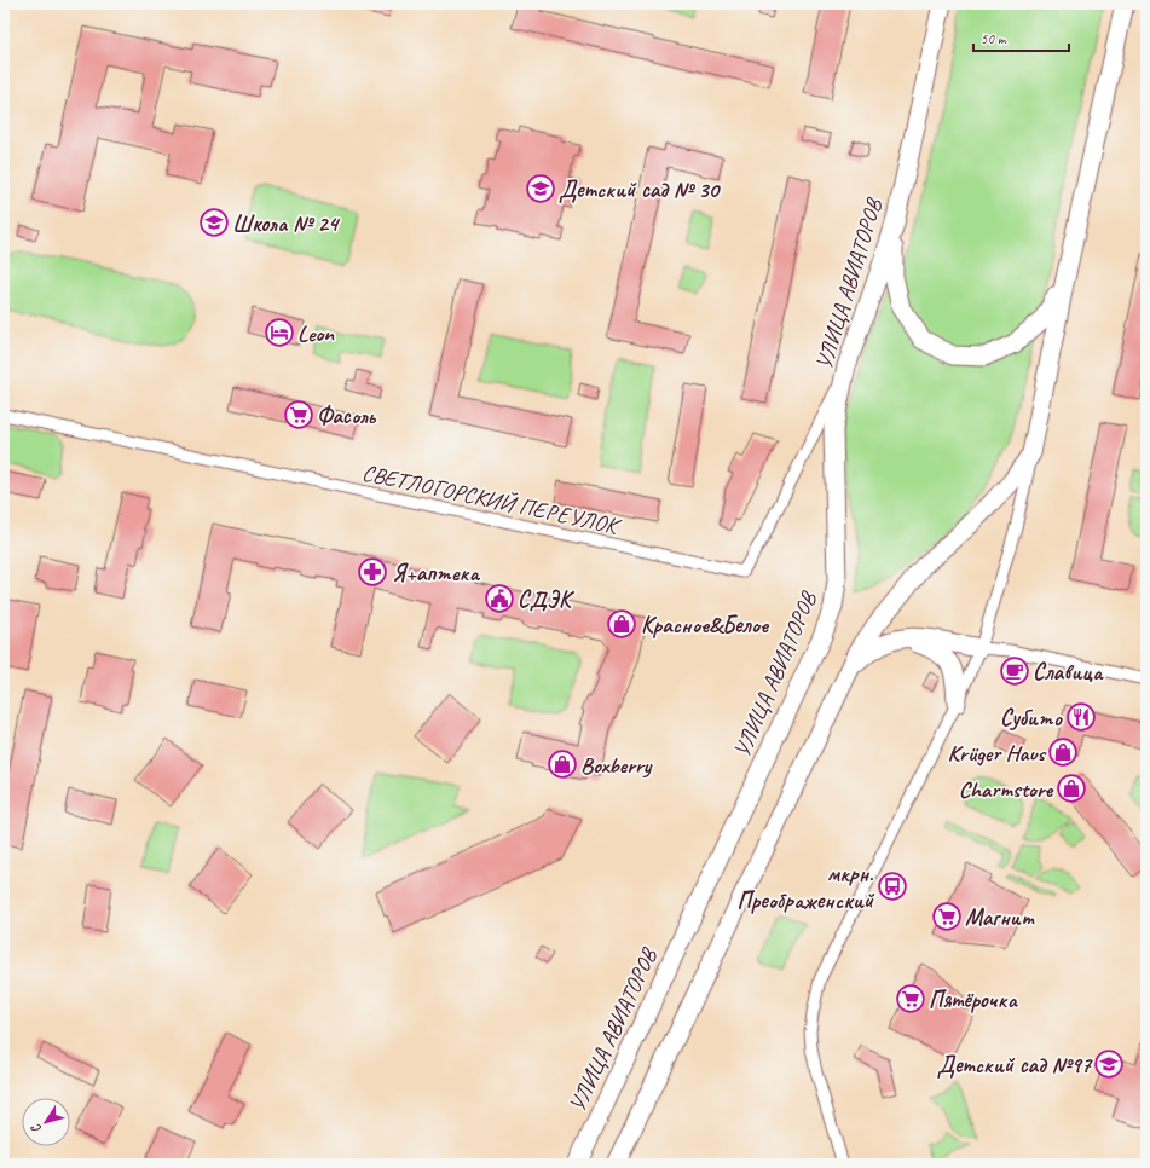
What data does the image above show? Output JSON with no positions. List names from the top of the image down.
{
  "streets": {
    "main road": ["УЛИЦА АВИАТОРОВ"],
    "street": ["СВЕТЛОГОРСКИЙ ПЕРЕУЛОК"]
  },
  "crossings": [
    ["УЛИЦА АВИАТОРОВ", "СВЕТЛОГОРСКИЙ ПЕРЕУЛОК"]
  ],
  "places": {
    "school or university": ["Детский сад № 30", "Школа № 24", "Детский сад №97"],
    "hotel": ["Leon"],
    "supermarket": ["Фасоль", "Магнит", "Пятёрочка"],
    "pharmacy": ["Я+аптека"],
    "public building": ["СДЭК"],
    "shop": [
      "Красное&Белое",
      "Krüger Haus",
      "Boxberry",
      "Charmstore"
    ],
    "cafe": ["Славица"],
    "restaurant": ["Субито"],
    "bus stop": ["мкрн. Преображенский"]
  },
  "scale_bar": "50 m",
  "north": "bottom left"
}
